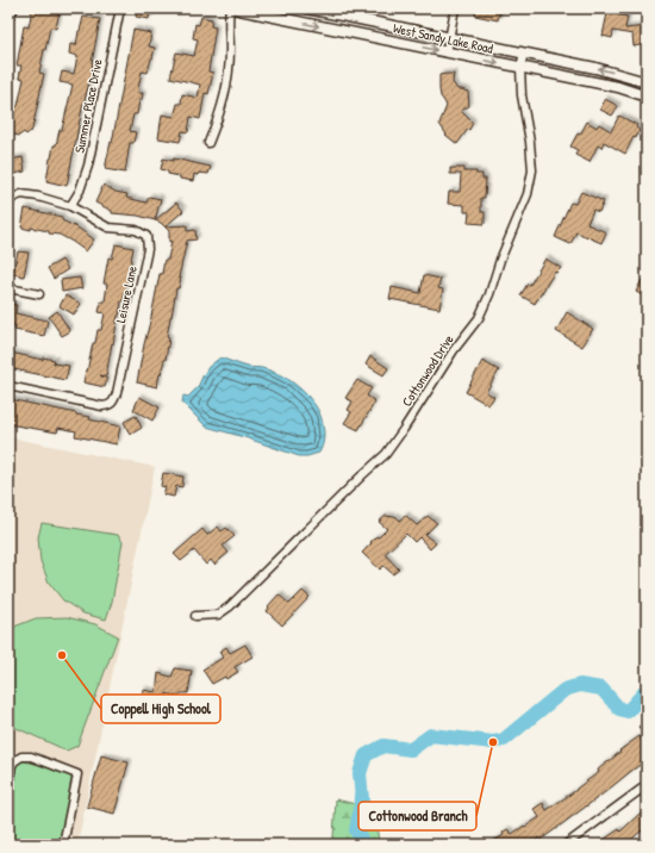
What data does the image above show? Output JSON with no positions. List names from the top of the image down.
{
  "streets": {
    "main road": ["West Sandy Lake Road"],
    "street": ["Summer Place Drive", "Leisure Lane", "Cottonwood Drive"]
  },
  "crossings": [
    ["West Sandy Lake Road", "Cottonwood Drive"],
    ["Summer Place Drive", "Leisure Lane"]
  ],
  "places": ["Coppell High School", "Cottonwood Branch"]
}
